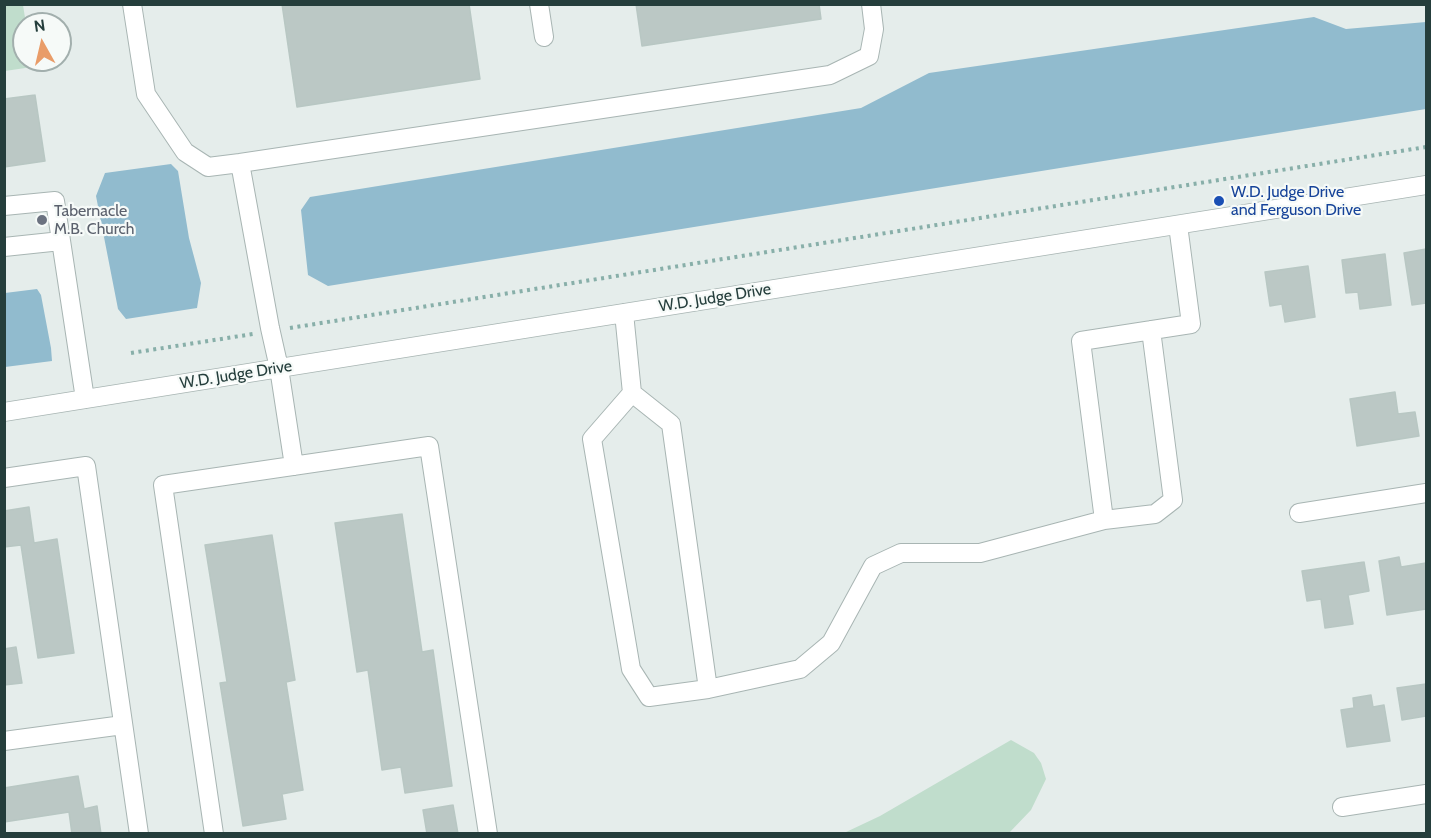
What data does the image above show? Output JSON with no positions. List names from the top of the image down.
{
  "streets": {
    "street": ["W.D. Judge Drive"]
  },
  "places": ["W.D. Judge Drive and Ferguson Drive", "Tabernacle M.B. Church"],
  "north": "top"
}
